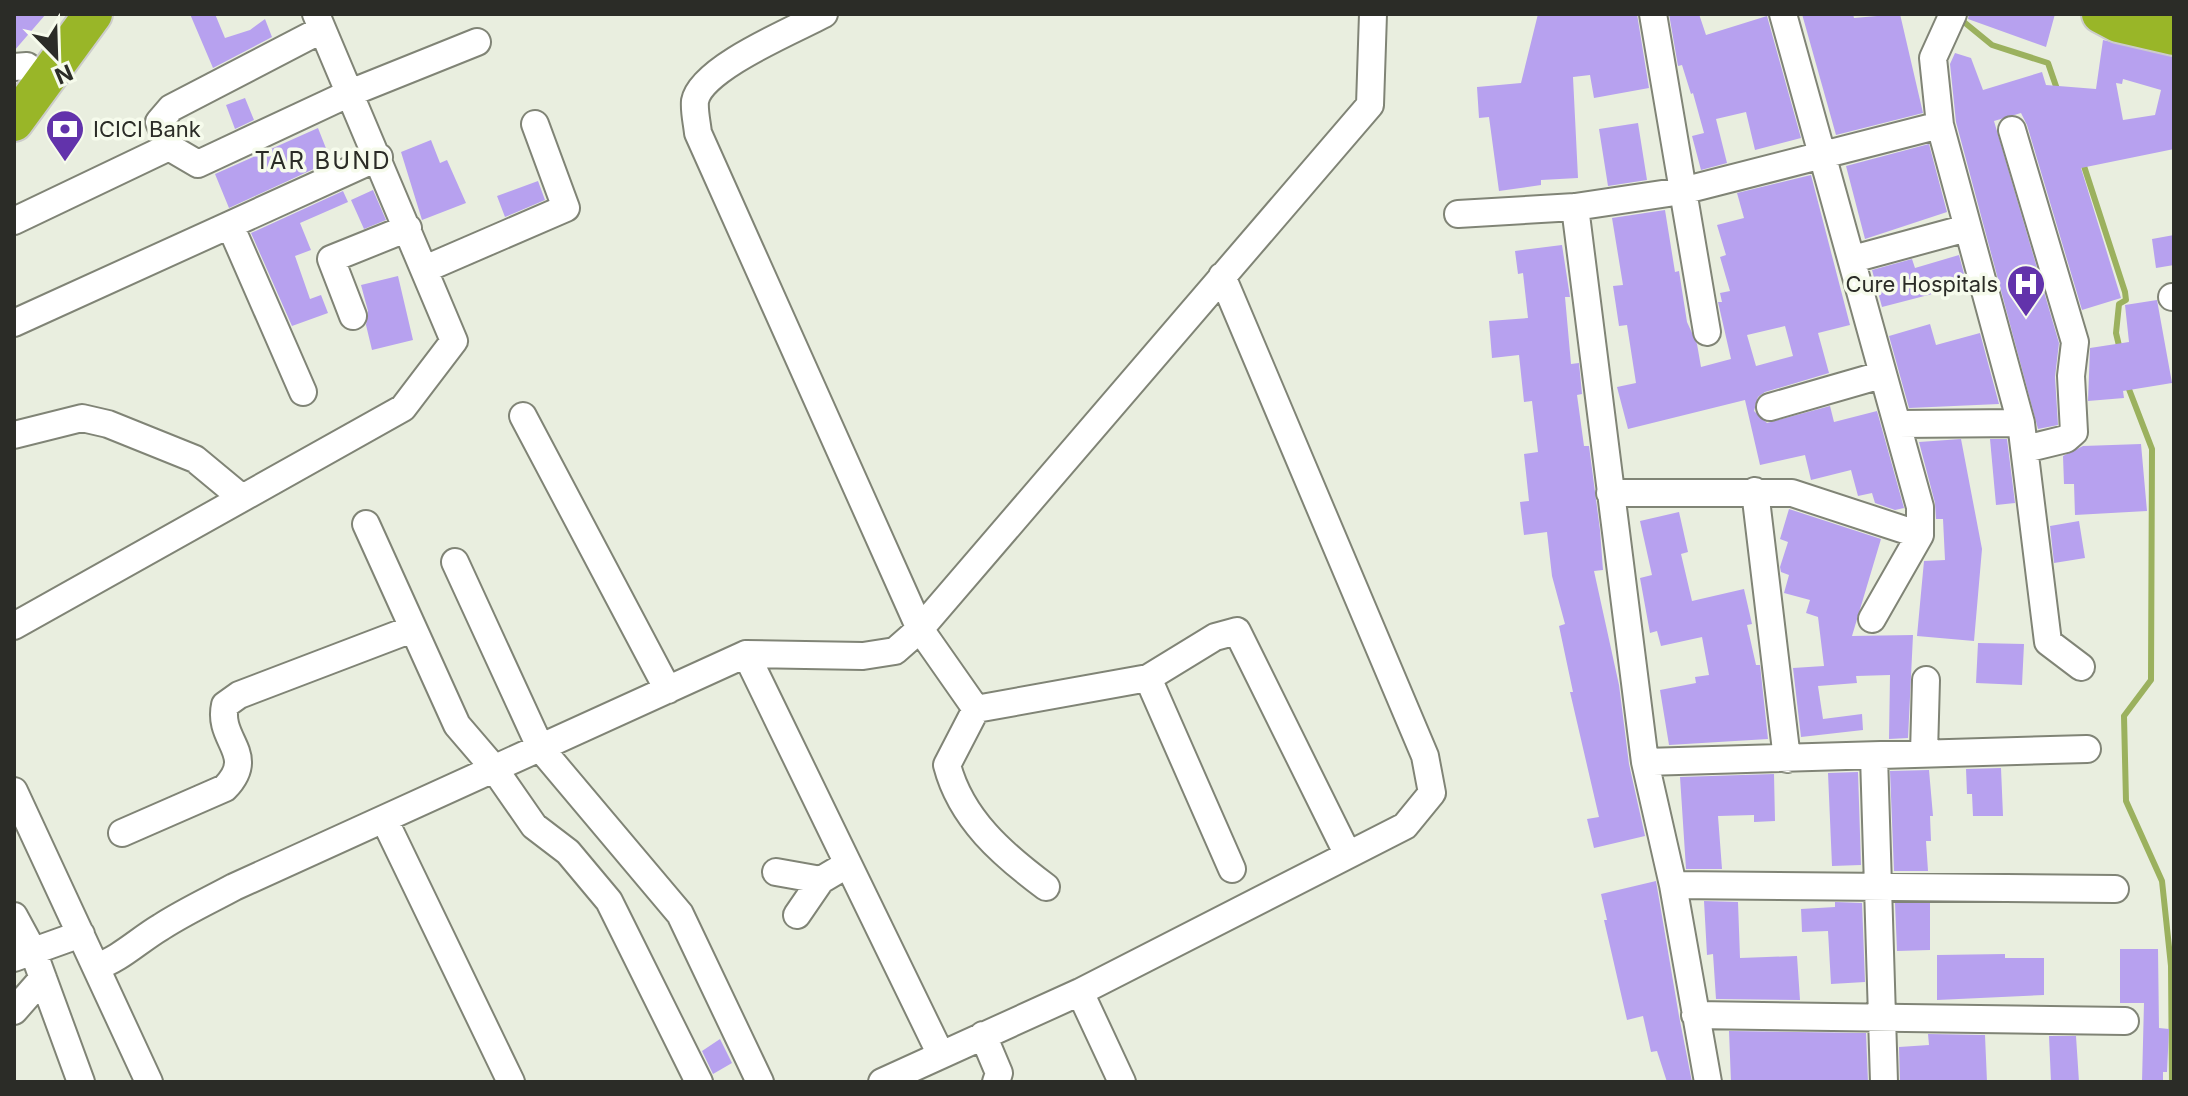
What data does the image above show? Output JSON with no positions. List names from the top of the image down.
{
  "districts": ["TAR BUND"],
  "places": {
    "bank": ["ICICI Bank"],
    "hospital": ["Cure Hospitals"]
  },
  "north": "bottom right"
}
